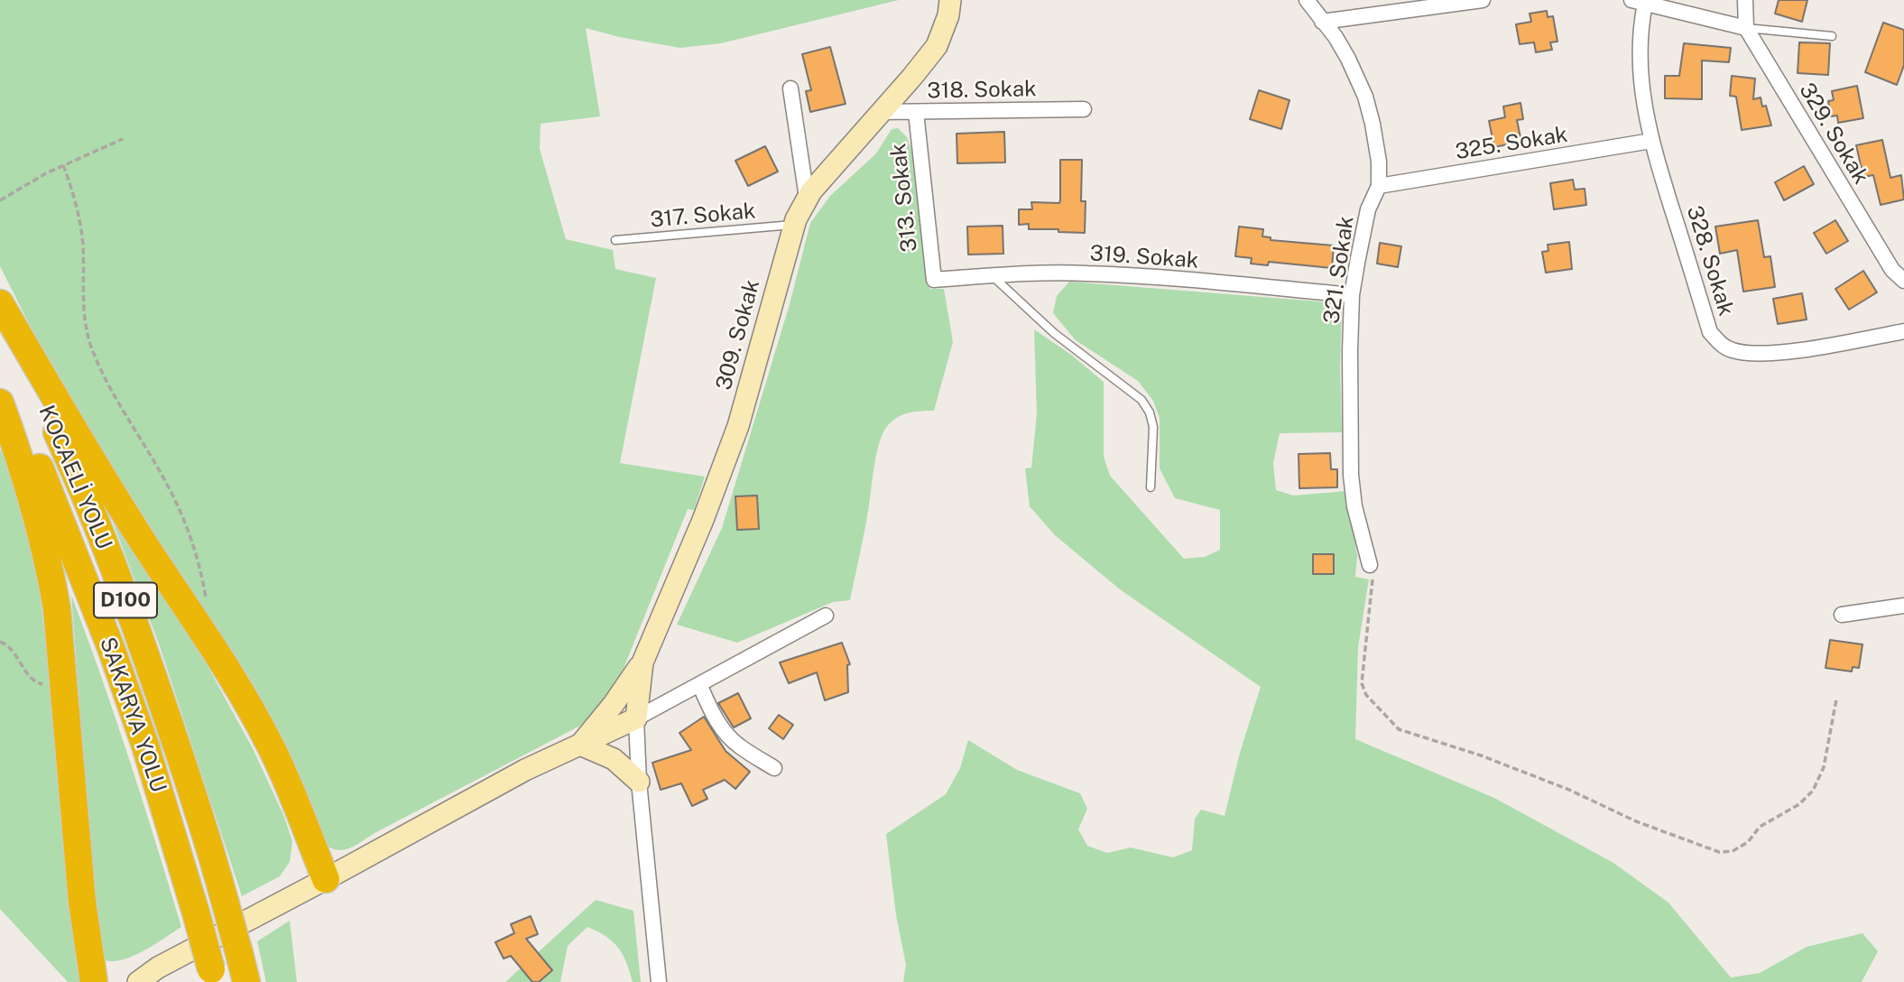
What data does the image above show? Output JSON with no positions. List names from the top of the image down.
{
  "streets": {
    "highway": ["KOCAELİ YOLU", "D100", "SAKARYA YOLU"],
    "street": [
      "318. Sokak",
      "329. Sokak",
      "325. Sokak",
      "313. Sokak",
      "319. Sokak",
      "328. Sokak",
      "321. Sokak",
      "309. Sokak"
    ],
    "lane": ["317. Sokak"]
  },
  "crossings": [
    ["318. Sokak", "313. Sokak"],
    ["318. Sokak", "309. Sokak"],
    ["325. Sokak", "328. Sokak"],
    ["325. Sokak", "321. Sokak"],
    ["313. Sokak", "319. Sokak"],
    ["317. Sokak", "309. Sokak"],
    ["319. Sokak", "321. Sokak"]
  ]
}
